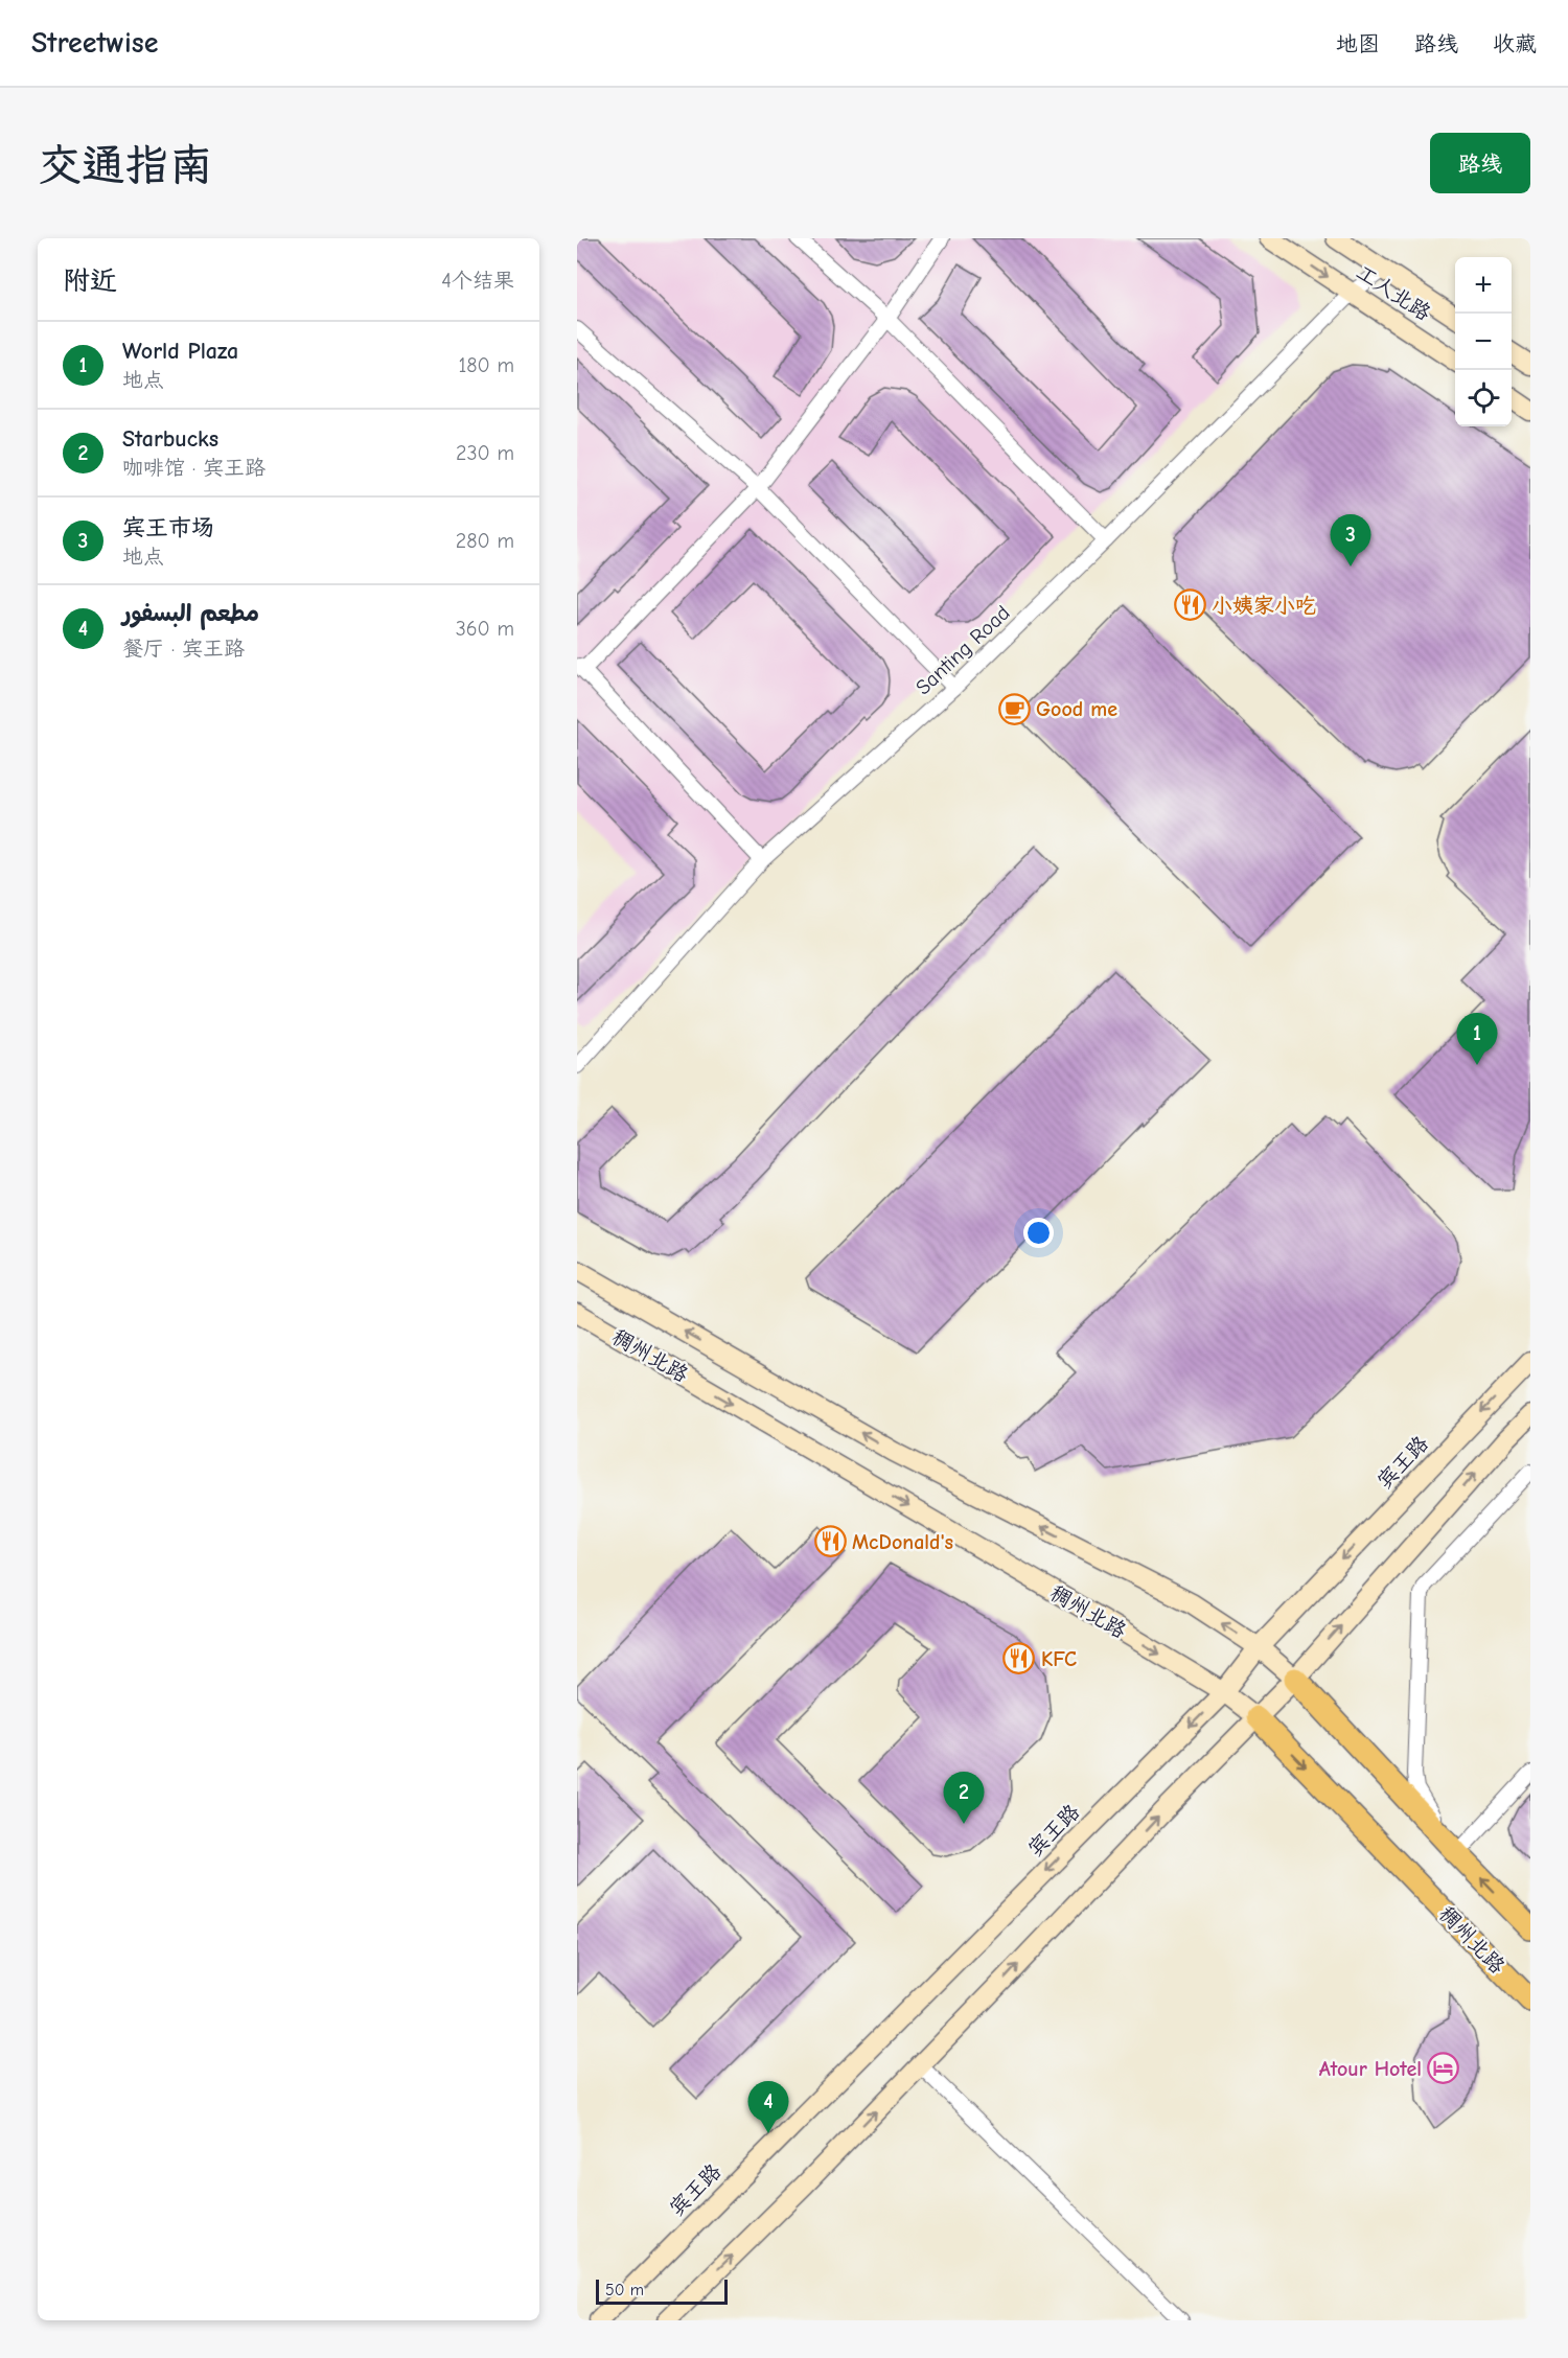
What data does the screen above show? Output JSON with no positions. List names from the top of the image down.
{
  "streets": {
    "main road": ["工人北路", "稠州北路", "宾王路"],
    "street": ["Santing Road"]
  },
  "crossings": [
    ["工人北路", "Santing Road"],
    ["稠州北路", "宾王路"]
  ],
  "places": {
    "restaurant": ["小姨家小吃", "McDonald's", "KFC"],
    "cafe": ["Good me"],
    "hotel": ["Atour Hotel"]
  },
  "scale_bar": "50 m",
  "page": {
    "header": "Streetwise",
    "nav": ["地图", "路线", "收藏"],
    "buttons": "路线",
    "title": "交通指南",
    "heading": ["附近", "4个结果"],
    "map_buttons": ["+", "−"],
    "list": [
      {
        "mark": "1",
        "name": "World Plaza",
        "note": "地点",
        "value": "180 m"
      },
      {
        "mark": "2",
        "name": "Starbucks",
        "note": "咖啡馆 · 宾王路",
        "value": "230 m"
      },
      {
        "mark": "3",
        "name": "宾王市场",
        "note": "地点",
        "value": "280 m"
      },
      {
        "mark": "4",
        "name": "مطعم البسفور",
        "note": "餐厅 · 宾王路",
        "value": "360 m"
      }
    ],
    "pins": [
      "3",
      "1",
      "2",
      "4"
    ],
    "scale": "50 m"
  }
}
